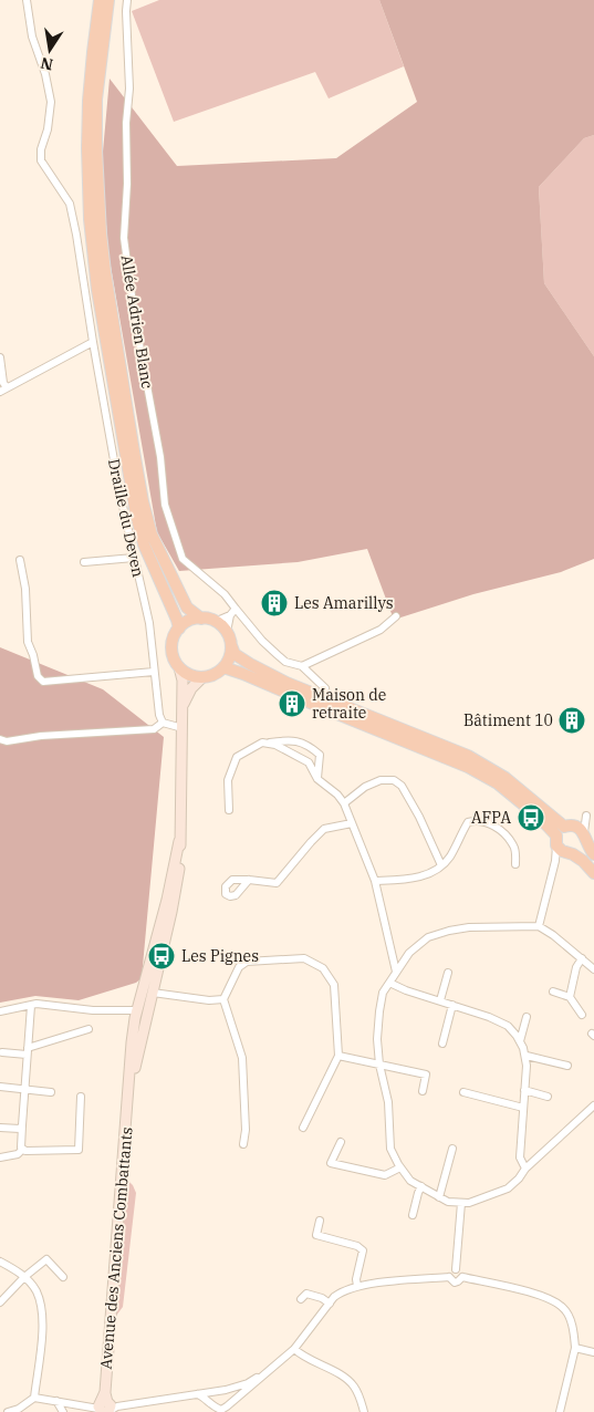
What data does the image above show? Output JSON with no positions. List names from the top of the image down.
{
  "streets": {
    "main road": ["Avenue des Anciens Combattants"],
    "street": ["Allée Adrien Blanc", "Draille du Deven"]
  },
  "places": {
    "building": ["Les Amarillys", "Maison de retraite", "Bâtiment 10"],
    "bus stop": ["AFPA", "Les Pignes"]
  },
  "north": "bottom"
}
